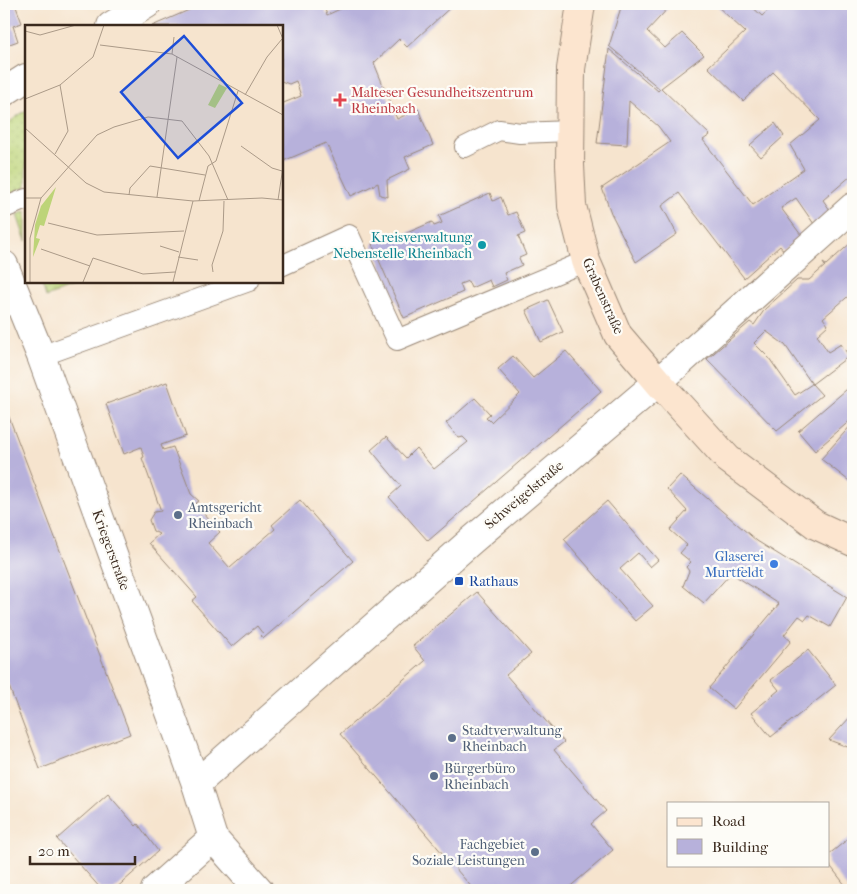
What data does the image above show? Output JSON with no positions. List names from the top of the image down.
{
  "streets": {
    "main road": ["Grabenstraße"],
    "street": ["Schweigelstraße", "Kriegerstraße"]
  },
  "crossings": [
    ["Grabenstraße", "Schweigelstraße"],
    ["Schweigelstraße", "Kriegerstraße"]
  ],
  "places": {
    "health": ["Malteser Gesundheitszentrum Rheinbach"],
    "other": [
      "Kreisverwaltung Nebenstelle Rheinbach",
      "Amtsgericht Rheinbach",
      "Glaserei Murtfeldt",
      "Stadtverwaltung Rheinbach",
      "Bürgerbüro Rheinbach",
      "Fachgebiet Soziale Leistungen"
    ],
    "transit": ["Rathaus"]
  },
  "legend": ["Road", "Building"],
  "scale_bar": "20 m"
}
